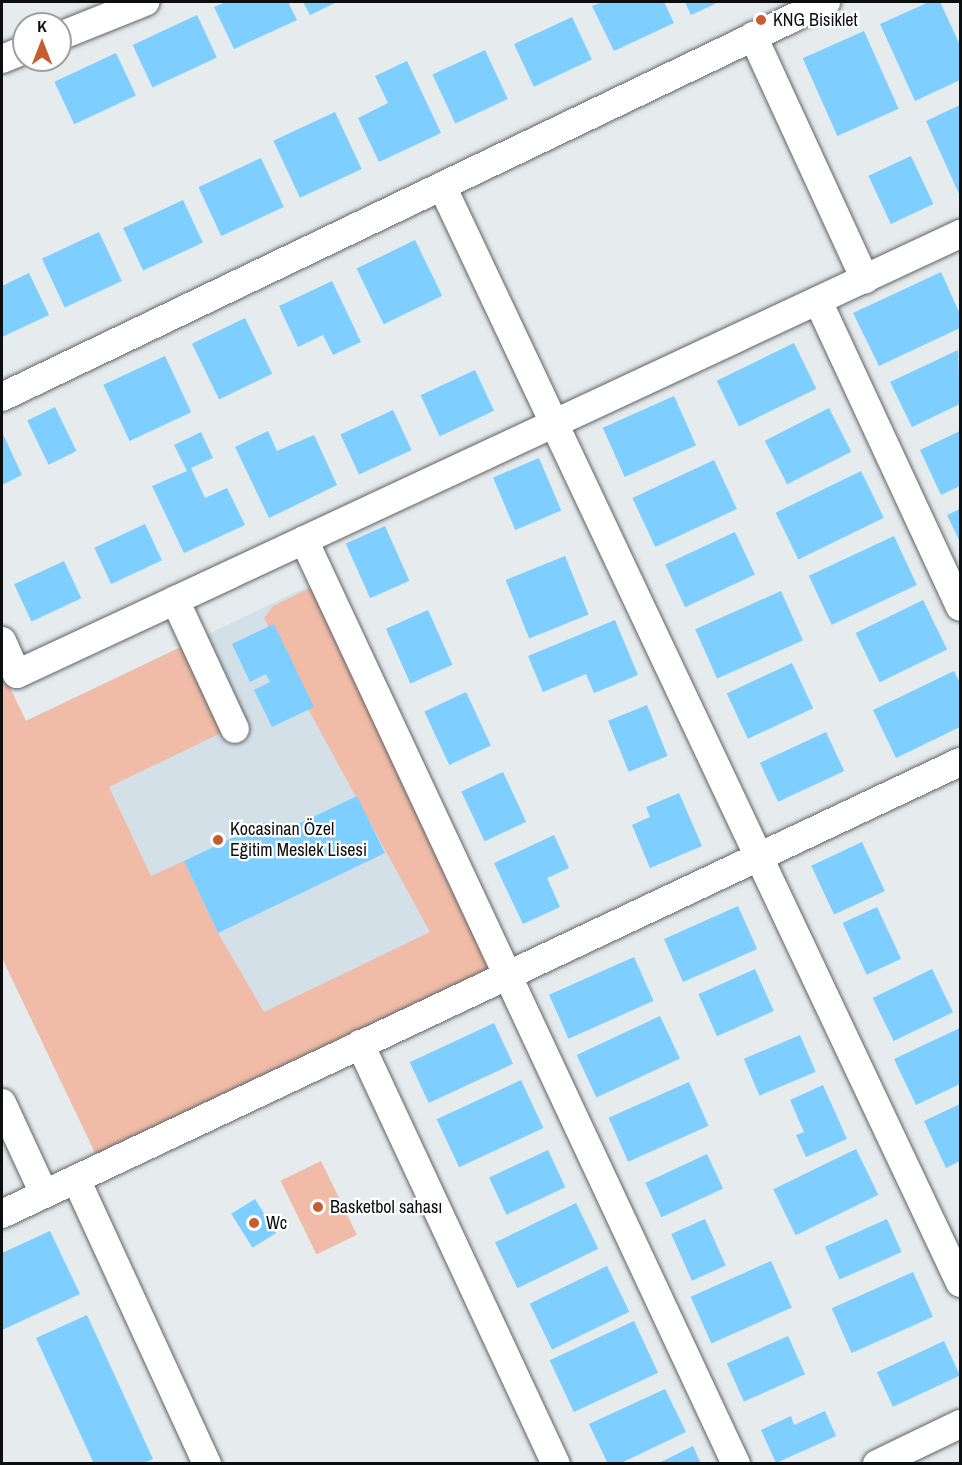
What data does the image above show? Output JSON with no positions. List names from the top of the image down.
{
  "places": [
    "KNG Bisiklet",
    "Kocasinan Özel Eğitim Meslek Lisesi",
    "Basketbol sahası",
    "Wc"
  ],
  "north": "top"
}
